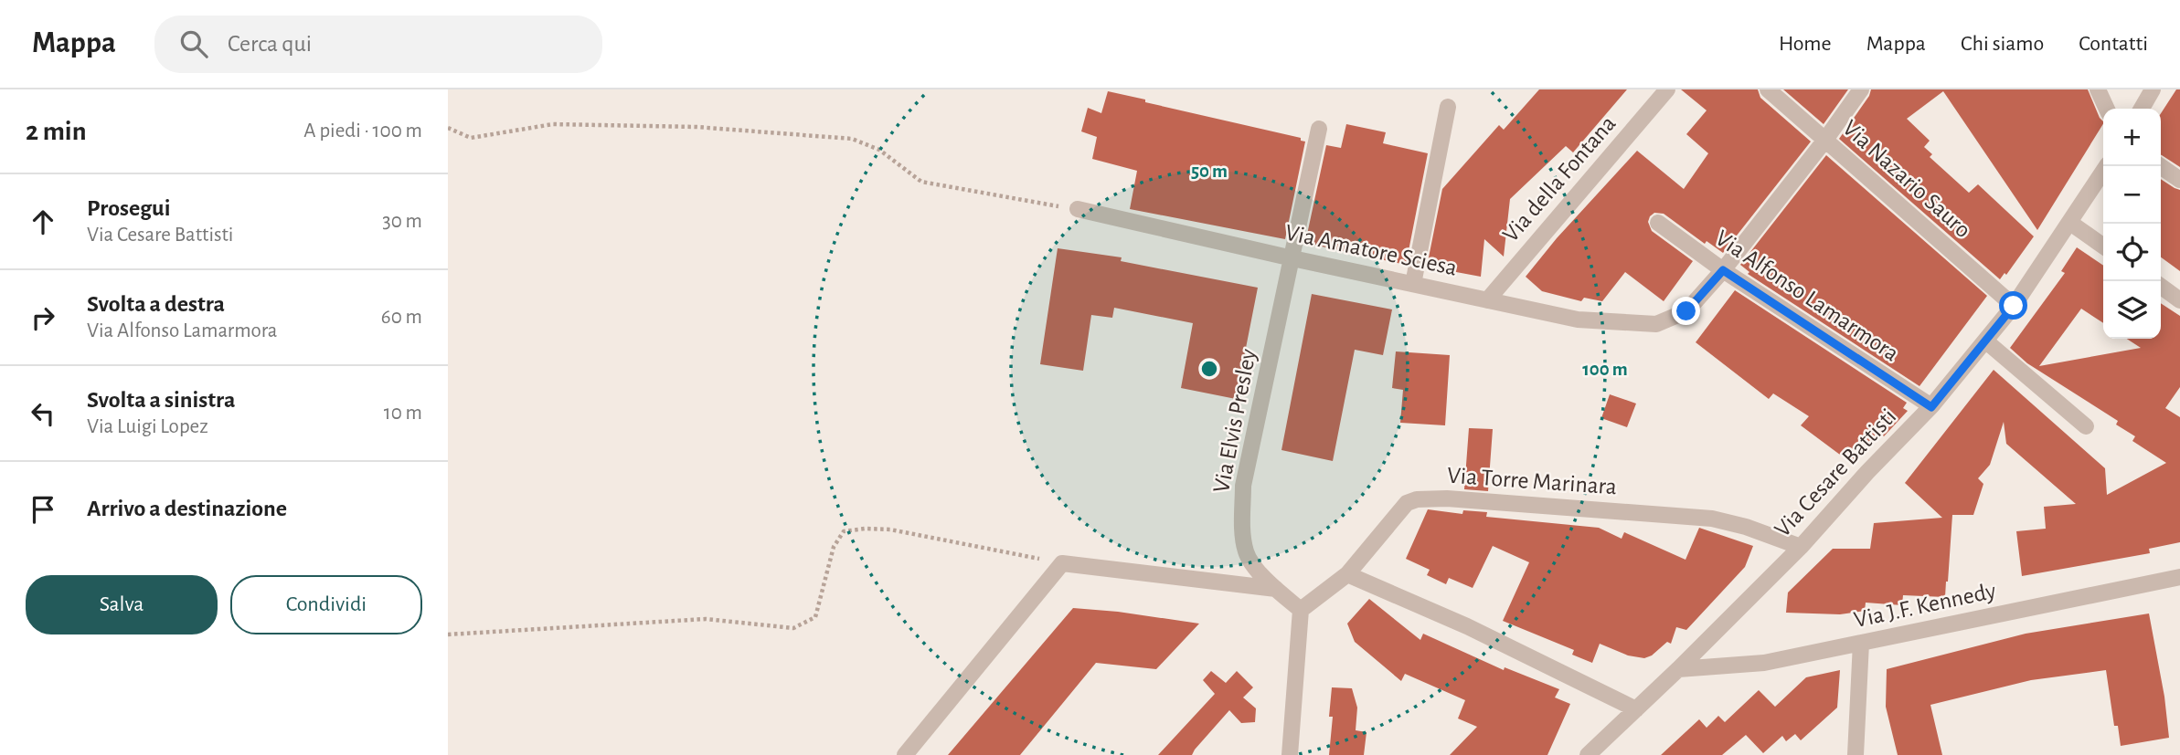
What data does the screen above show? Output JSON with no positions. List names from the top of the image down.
{
  "streets": {
    "street": [
      "Via della Fontana",
      "Via Nazario Sauro",
      "Via Amatore Sciesa",
      "Via Alfonso Lamarmora",
      "Via Elvis Presley",
      "Via Cesare Battisti",
      "Via Torre Marinara",
      "Via J.F. Kennedy"
    ]
  },
  "crossings": [
    ["Via della Fontana", "Via Amatore Sciesa"],
    ["Via Nazario Sauro", "Via Cesare Battisti"],
    ["Via Amatore Sciesa", "Via Alfonso Lamarmora"],
    ["Via Amatore Sciesa", "Via Elvis Presley"],
    ["Via Alfonso Lamarmora", "Via Cesare Battisti"],
    ["Via Elvis Presley", "Via Torre Marinara"],
    ["Via Cesare Battisti", "Via Torre Marinara"],
    ["Via Cesare Battisti", "Via J.F. Kennedy"]
  ],
  "page": {
    "header": "Mappa",
    "search": "Cerca qui",
    "nav": [
      "Home",
      "Mappa",
      "Chi siamo",
      "Contatti"
    ],
    "heading": ["2 min", "A piedi · 100 m"],
    "map_buttons": ["+", "−"],
    "list": [
      ["Prosegui", "Via Cesare Battisti", "30 m"],
      ["Svolta a destra", "Via Alfonso Lamarmora", "60 m"],
      ["Svolta a sinistra", "Via Luigi Lopez", "10 m"],
      "Arrivo a destinazione"
    ],
    "buttons": ["Salva", "Condividi"]
  },
  "rings": ["50 m", "100 m"]
}
